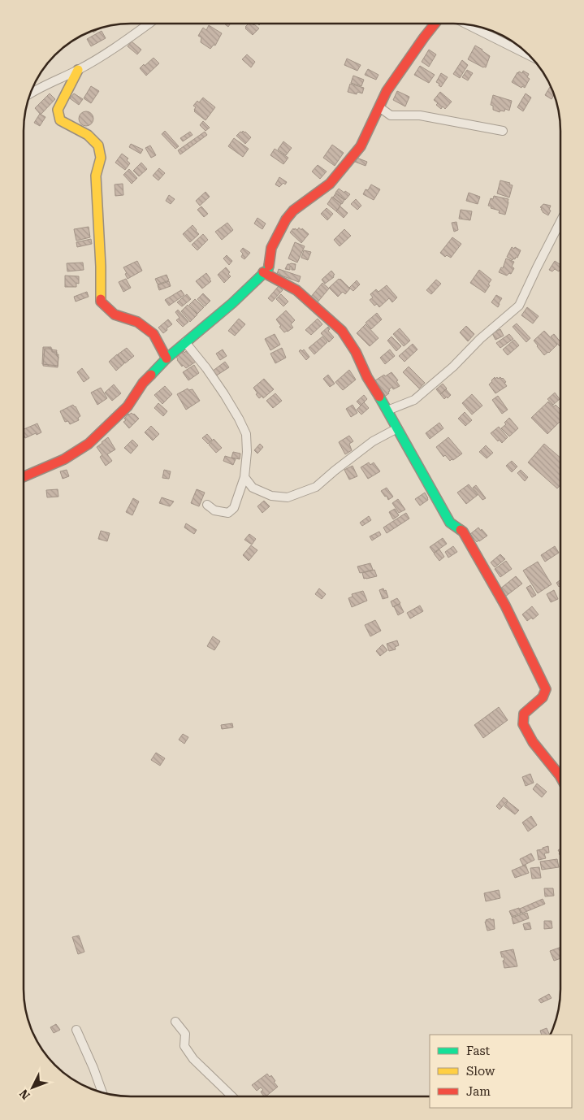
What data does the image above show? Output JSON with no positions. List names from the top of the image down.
{
  "legend": ["Fast", "Slow", "Jam"],
  "north": "bottom left"
}
